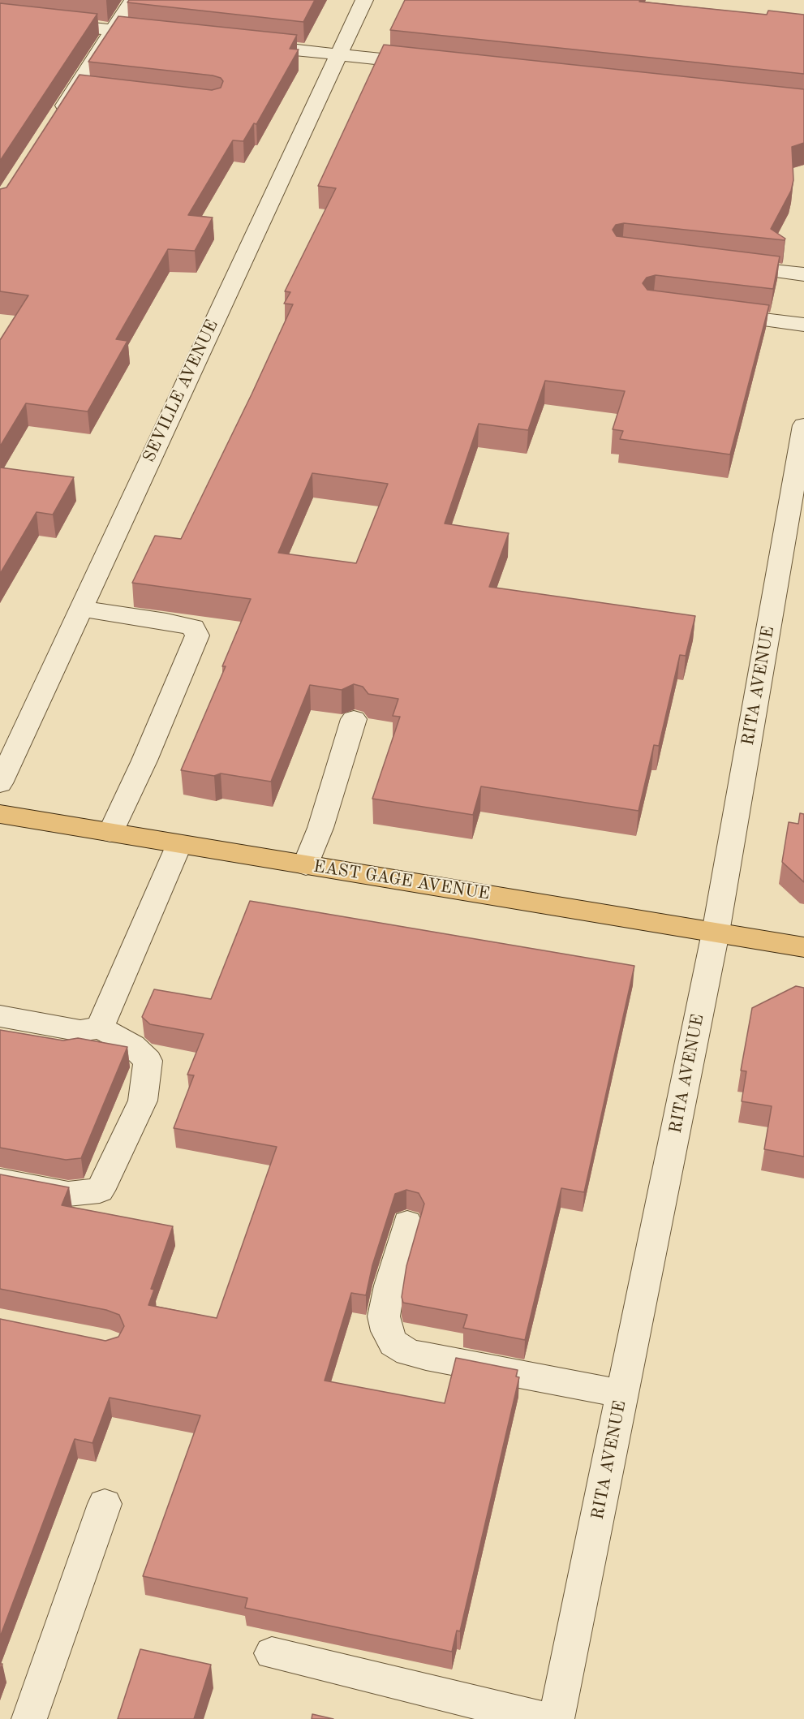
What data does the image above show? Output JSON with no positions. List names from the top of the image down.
{
  "streets": {
    "main road": ["EAST GAGE AVENUE"],
    "street": ["SEVILLE AVENUE", "RITA AVENUE"]
  },
  "crossings": [
    ["RITA AVENUE", "EAST GAGE AVENUE"]
  ]
}
